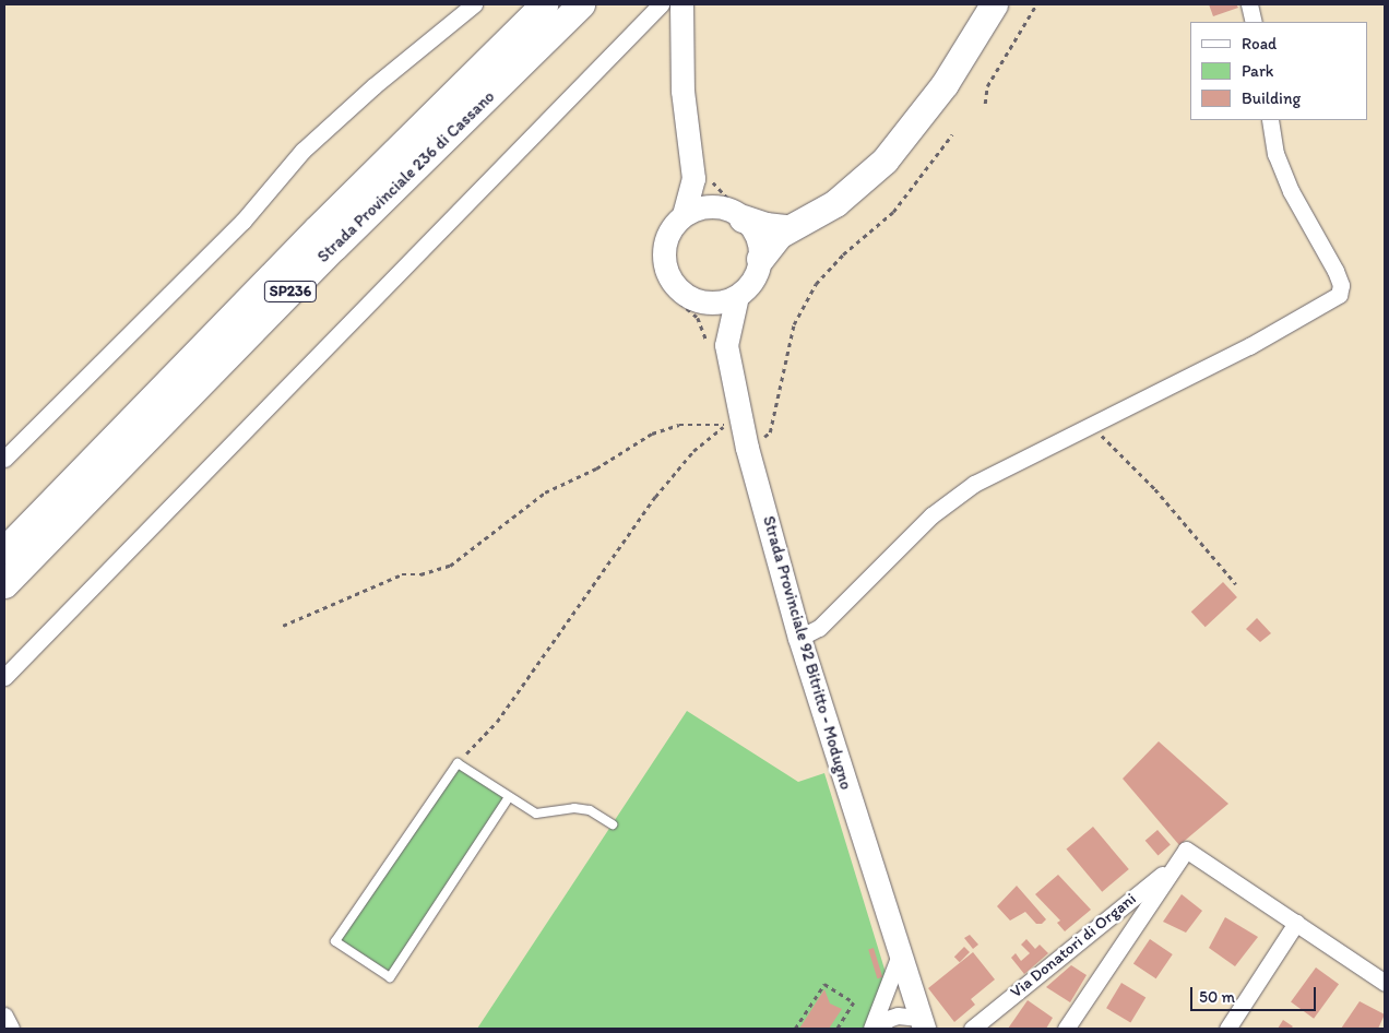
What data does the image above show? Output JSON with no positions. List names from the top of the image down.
{
  "streets": {
    "highway": ["Strada Provinciale 236 di Cassano", "SP236"],
    "main road": ["Strada Provinciale 92 Bitritto - Modugno"],
    "street": ["Via Donatori di Organi"]
  },
  "legend": ["Road", "Park", "Building"],
  "scale_bar": "50 m"
}
